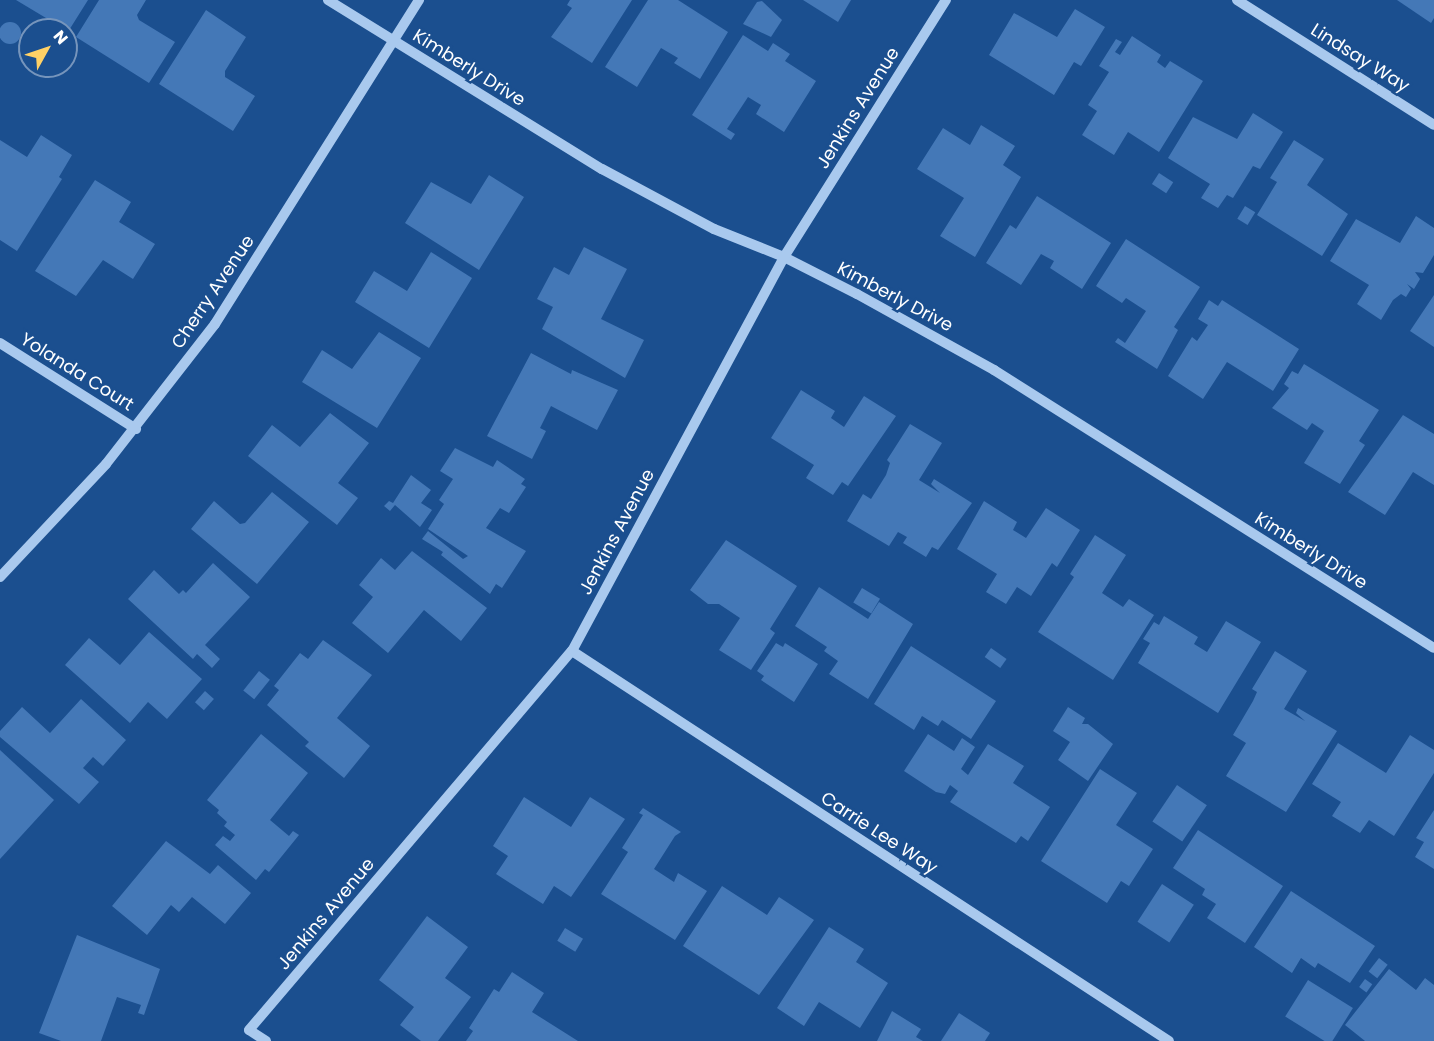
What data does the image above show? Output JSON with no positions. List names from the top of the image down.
{
  "streets": {
    "street": [
      "Lindsay Way",
      "Kimberly Drive",
      "Jenkins Avenue",
      "Cherry Avenue",
      "Yolanda Court",
      "Carrie Lee Way"
    ]
  },
  "crossings": [
    ["Kimberly Drive", "Jenkins Avenue"],
    ["Kimberly Drive", "Cherry Avenue"],
    ["Jenkins Avenue", "Carrie Lee Way"],
    ["Cherry Avenue", "Yolanda Court"]
  ],
  "north": "top right"
}
